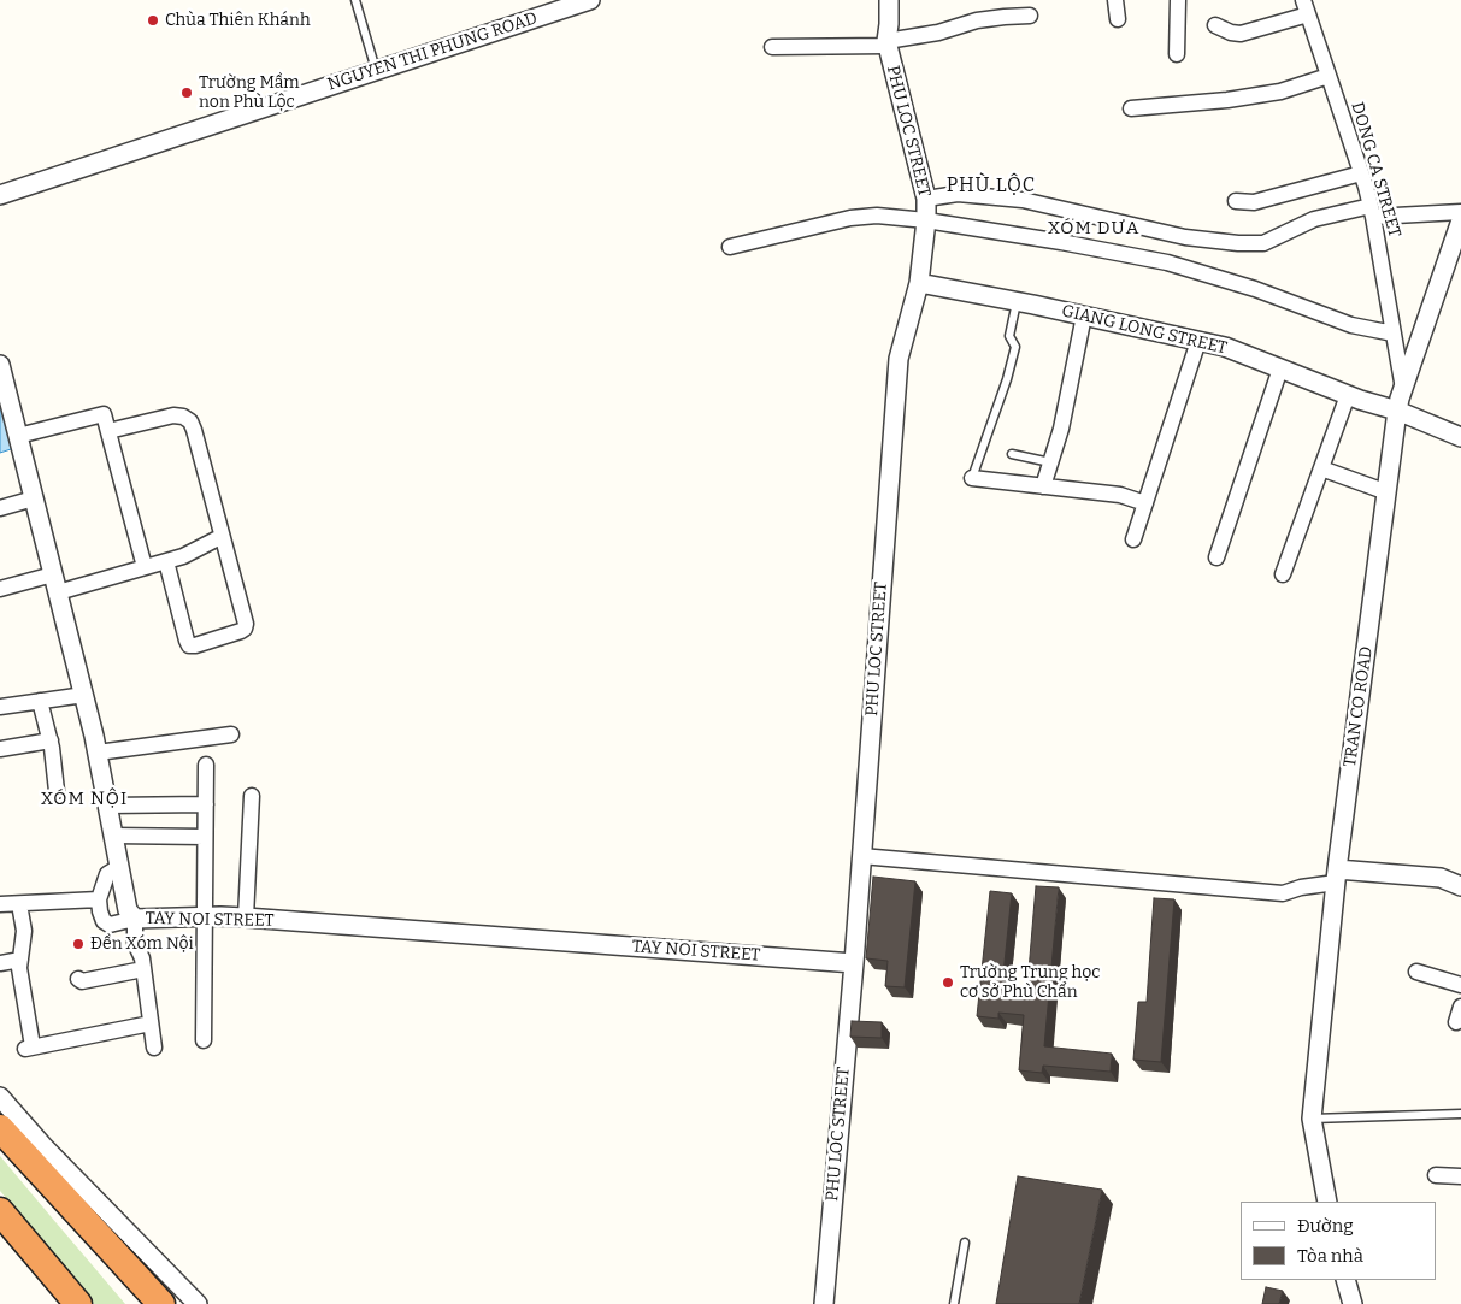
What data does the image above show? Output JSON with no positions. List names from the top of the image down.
{
  "streets": {
    "street": [
      "NGUYEN THI PHUNG ROAD",
      "PHU LOC STREET",
      "DONG CA STREET",
      "GIANG LONG STREET",
      "TRAN CO ROAD",
      "TAY NOI STREET"
    ]
  },
  "crossings": [
    ["PHU LOC STREET", "GIANG LONG STREET"],
    ["PHU LOC STREET", "TAY NOI STREET"],
    ["DONG CA STREET", "TRAN CO ROAD"],
    ["GIANG LONG STREET", "TRAN CO ROAD"]
  ],
  "districts": ["PHÙ LỘC", "XÓM DƯA", "XÓM NỘI"],
  "places": [
    "Chùa Thiên Khánh",
    "Trường Mầm non Phù Lộc",
    "Đền Xóm Nội",
    "Trường Trung học cơ sở Phù Chẩn"
  ],
  "legend": ["Đường", "Tòa nhà"]
}
